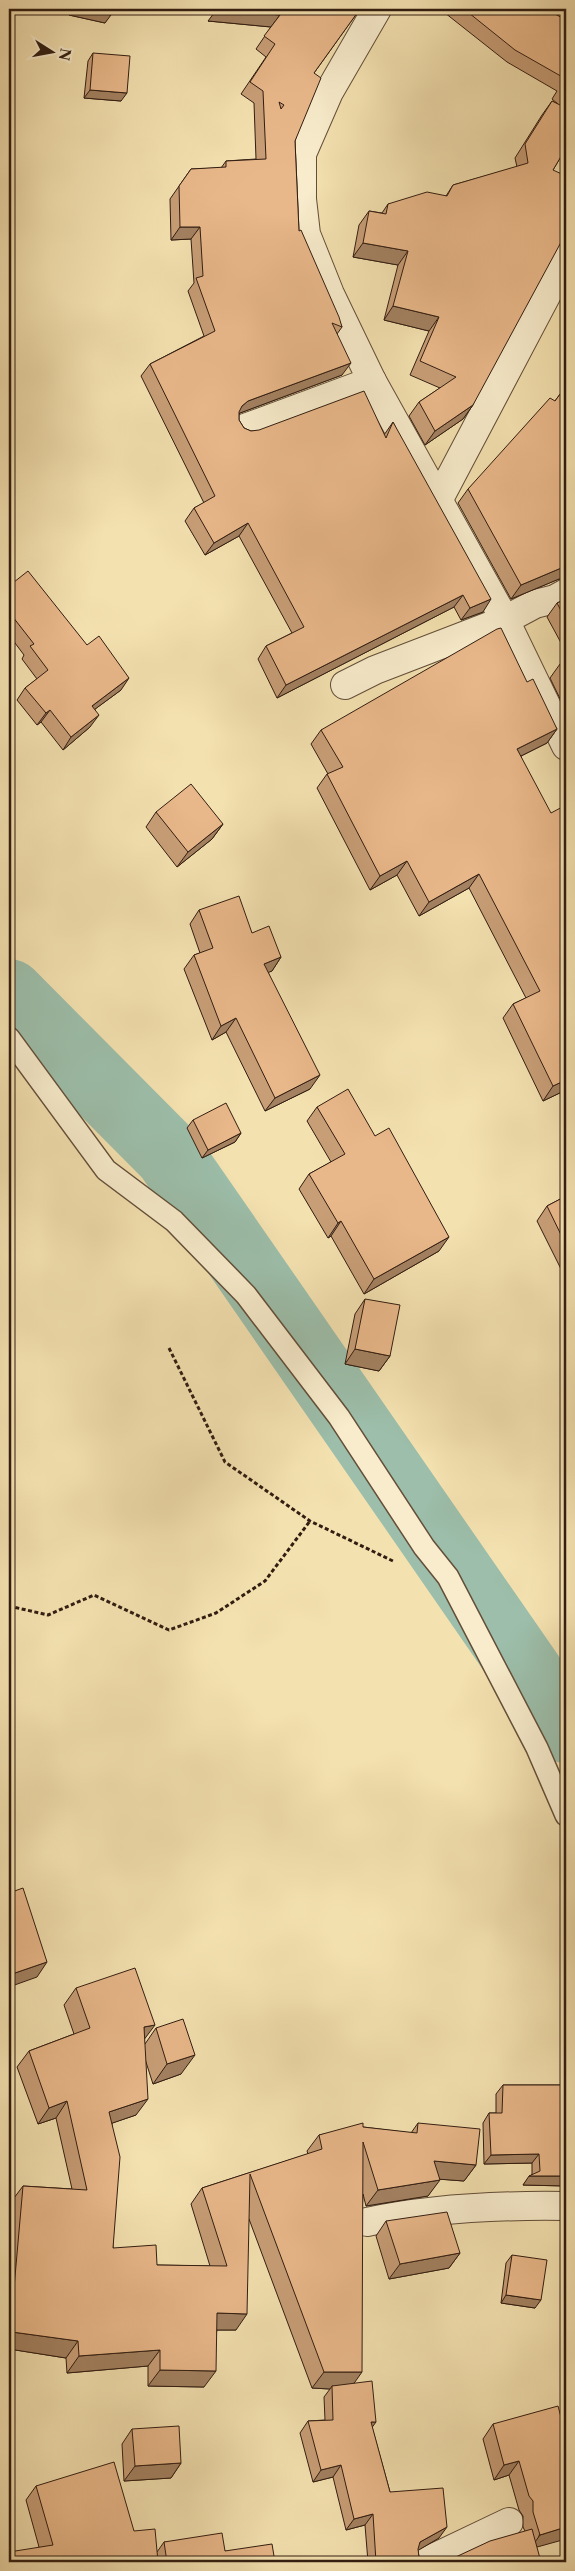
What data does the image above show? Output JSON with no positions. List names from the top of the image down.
{
  "north": "right"
}
